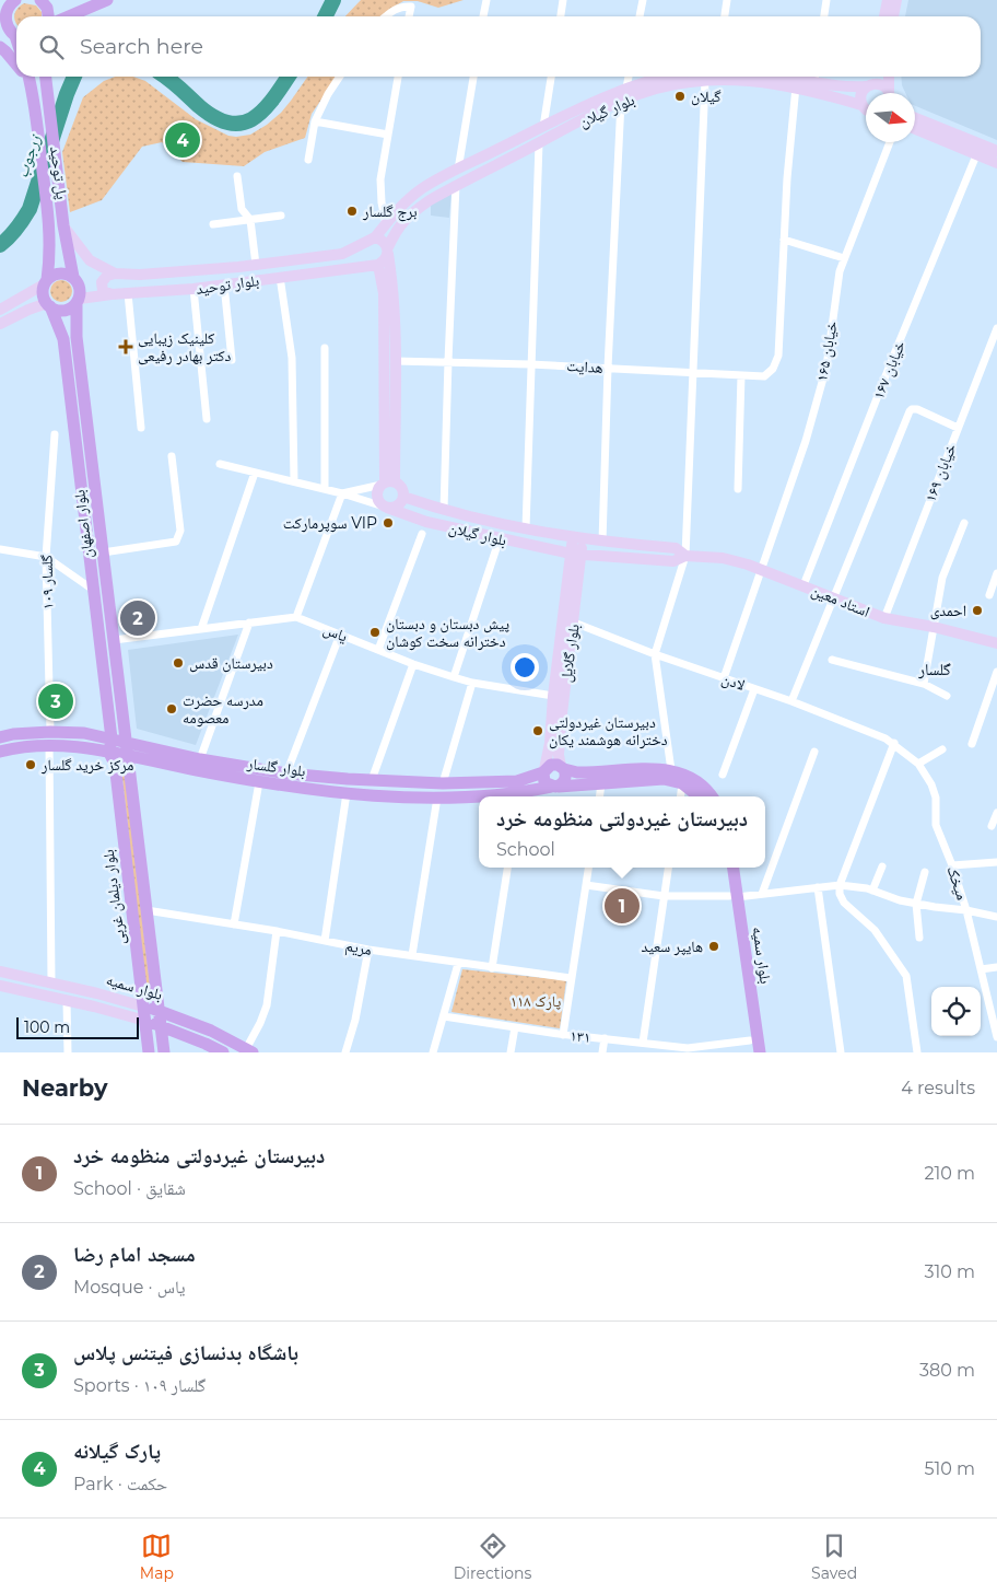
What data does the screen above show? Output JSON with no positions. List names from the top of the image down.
{
  "streets": {
    "main road": [
      "بلوار گیلان",
      "پل توحید",
      "بلوار توحید",
      "بلوار اصفهان",
      "استاد معین",
      "بلوار گلایل",
      "بلوار گلسار",
      "بلوار دیلمان غربی",
      "بلوار سمیه"
    ],
    "street": [
      "خیابان ۱۶۵",
      "هدایت",
      "خیابان ۱۶۷",
      "خیابان ۱۶۹",
      "گلسار ۱۰۹",
      "یاس",
      "لادن",
      "میخک",
      "مریم",
      "۱۳۱"
    ]
  },
  "crossings": [
    ["بلوار گیلان", "بلوار توحید"],
    ["بلوار گیلان", "استاد معین"],
    ["بلوار گیلان", "بلوار گلایل"],
    ["پل توحید", "بلوار توحید"],
    ["پل توحید", "بلوار اصفهان"],
    ["بلوار توحید", "بلوار اصفهان"],
    ["خیابان ۱۶۵", "استاد معین"],
    ["خیابان ۱۶۵", "لادن"],
    ["خیابان ۱۶۷", "استاد معین"],
    ["خیابان ۱۶۹", "استاد معین"],
    ["بلوار اصفهان", "یاس"],
    ["بلوار اصفهان", "بلوار گلسار"],
    ["بلوار اصفهان", "بلوار دیلمان غربی"],
    ["گلسار ۱۰۹", "بلوار گلسار"],
    ["استاد معین", "بلوار گلایل"],
    ["یاس", "بلوار گلایل"],
    ["بلوار گلایل", "لادن"],
    ["بلوار گلایل", "بلوار گلسار"],
    ["لادن", "میخک"],
    ["بلوار گلسار", "بلوار دیلمان غربی"],
    ["بلوار دیلمان غربی", "مریم"],
    ["بلوار دیلمان غربی", "بلوار سمیه"],
    ["بلوار سمیه", "۱۳۱"]
  ],
  "districts": ["گلسار"],
  "water": ["زرجوب"],
  "parks": ["پارک ۱۱۸"],
  "places": {
    "other": [
      "گیلان",
      "برج گلسار",
      "سوپرمارکت VIP",
      "احمدی",
      "پیش دبستان و دبستان دخترانه سخت کوشان",
      "دبیرستان قدس",
      "مدرسه حضرت معصومه",
      "دبیرستان غیردولتی دخترانه هوشمند یکان",
      "مرکز خرید گلسار",
      "هایپر سعید"
    ],
    "health": ["کلینیک زیبایی دکتر بهادر رفیعی"]
  },
  "scale_bar": "100 m",
  "north": "right",
  "page": {
    "search": "Search here",
    "pins": [
      "4",
      "2",
      "3",
      "1"
    ],
    "popup": ["دبیرستان غیردولتی منظومه خرد", "School"],
    "scale": "100 m",
    "heading": ["Nearby", "4 results"],
    "list": [
      {
        "mark": "1",
        "name": "دبیرستان غیردولتی منظومه خرد",
        "note": "School · شقایق",
        "value": "210 m"
      },
      {
        "mark": "2",
        "name": "مسجد امام رضا",
        "note": "Mosque · یاس",
        "value": "310 m"
      },
      {
        "mark": "3",
        "name": "باشگاه بدنسازی فیتنس پلاس",
        "note": "Sports · گلسار ۱۰۹",
        "value": "380 m"
      },
      {
        "mark": "4",
        "name": "پارک گیلانه",
        "note": "Park · حکمت",
        "value": "510 m"
      }
    ],
    "nav": ["Map", "Directions", "Saved"]
  }
}
